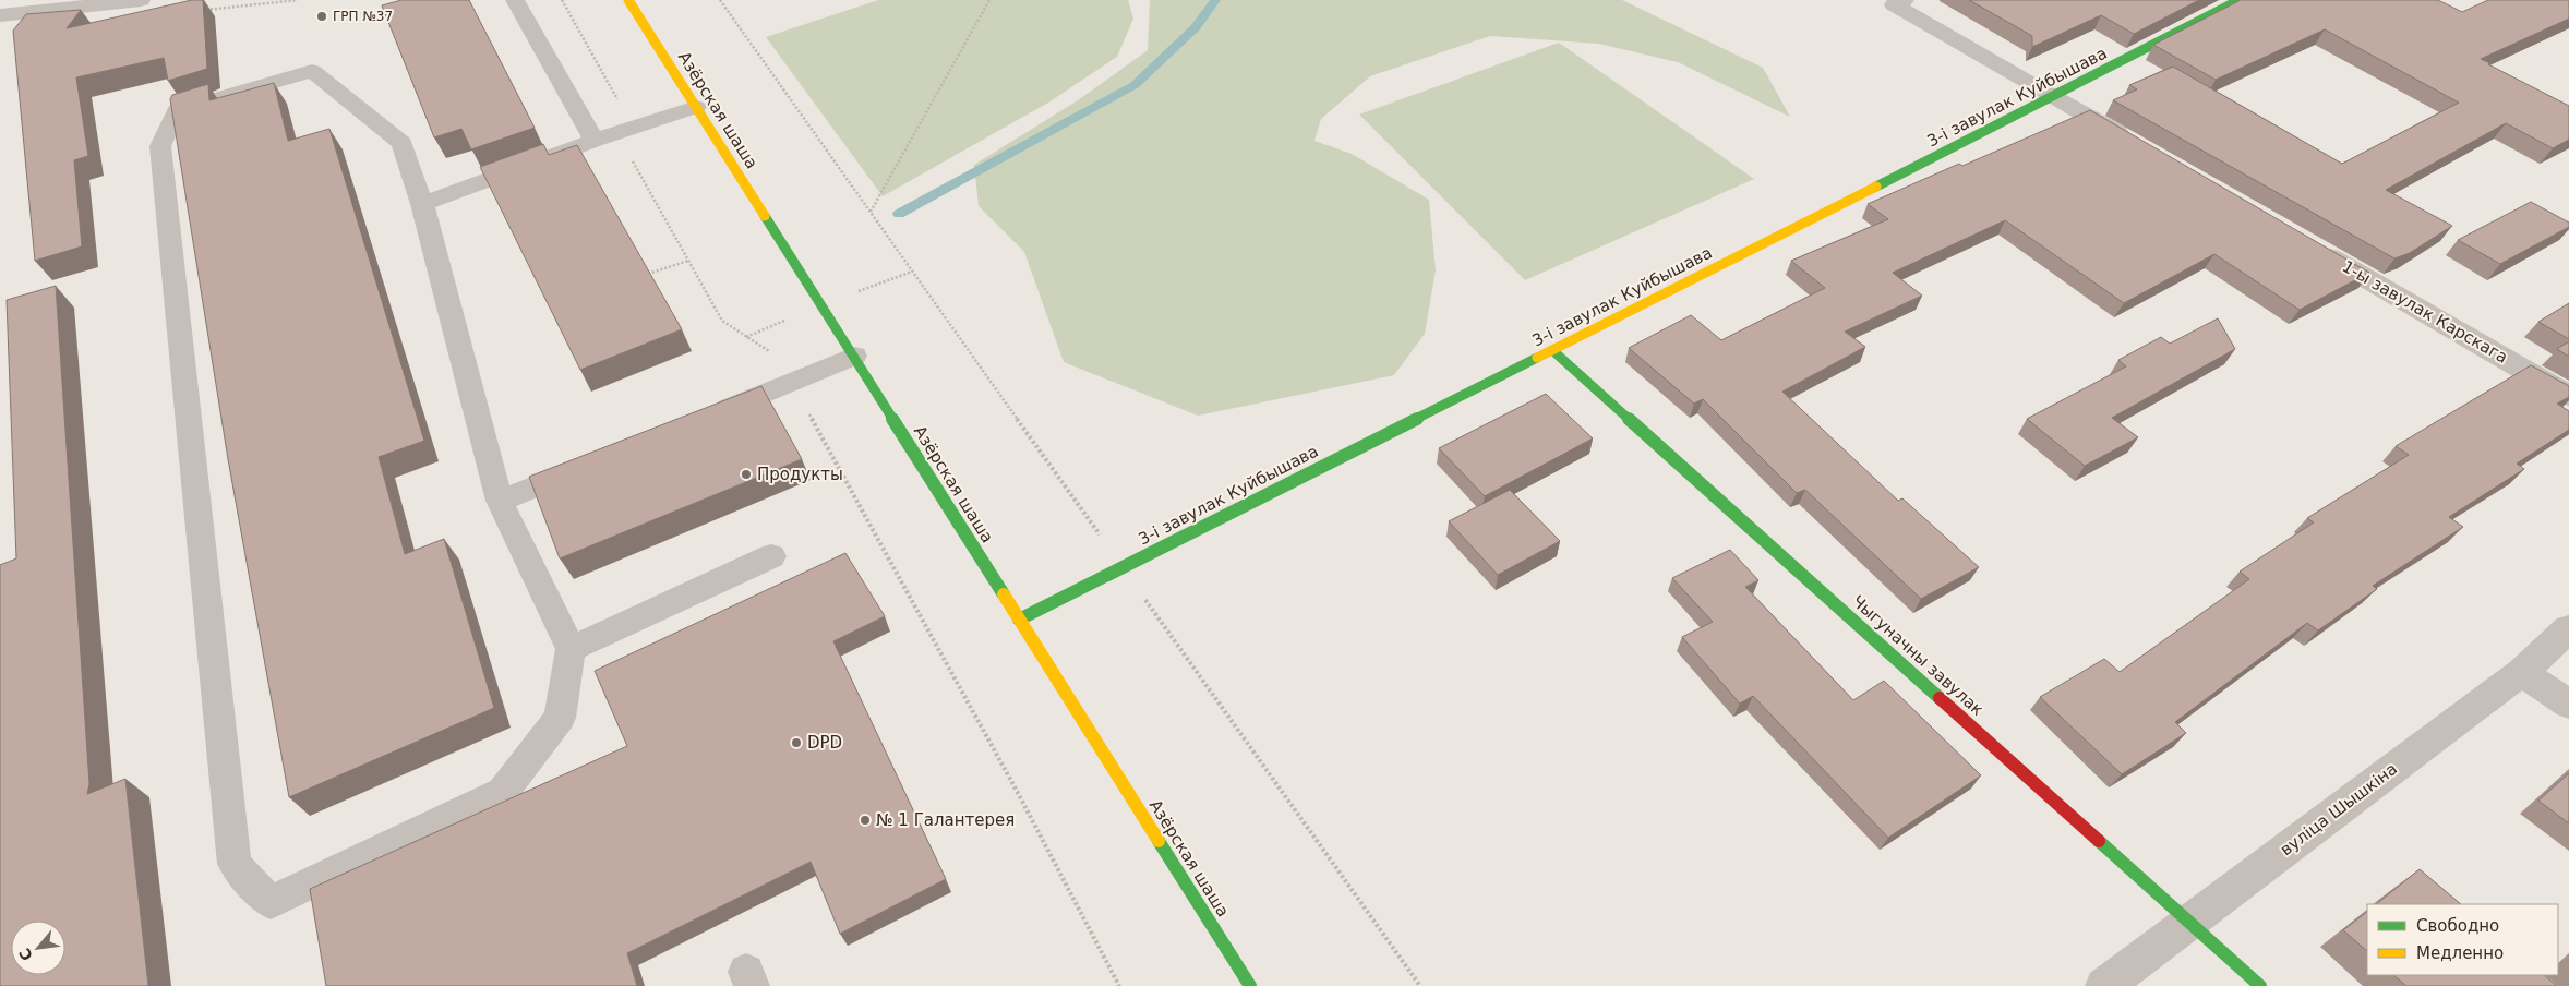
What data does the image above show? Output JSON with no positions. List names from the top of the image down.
{
  "streets": {
    "street": [
      "3-і завулак Куйбышава",
      "Азёрская шаша",
      "1-ы завулак Карскага",
      "Чыгуначны завулак",
      "вуліца Шышкіна"
    ]
  },
  "crossings": [
    ["3-і завулак Куйбышава", "Азёрская шаша"],
    ["3-і завулак Куйбышава", "Чыгуначны завулак"],
    ["Чыгуначны завулак", "вуліца Шышкіна"]
  ],
  "places": [
    "ГРП №37",
    "Продукты",
    "DPD",
    "№ 1 Галантерея"
  ],
  "legend": ["Свободно", "Медленно"],
  "north": "bottom left"
}
